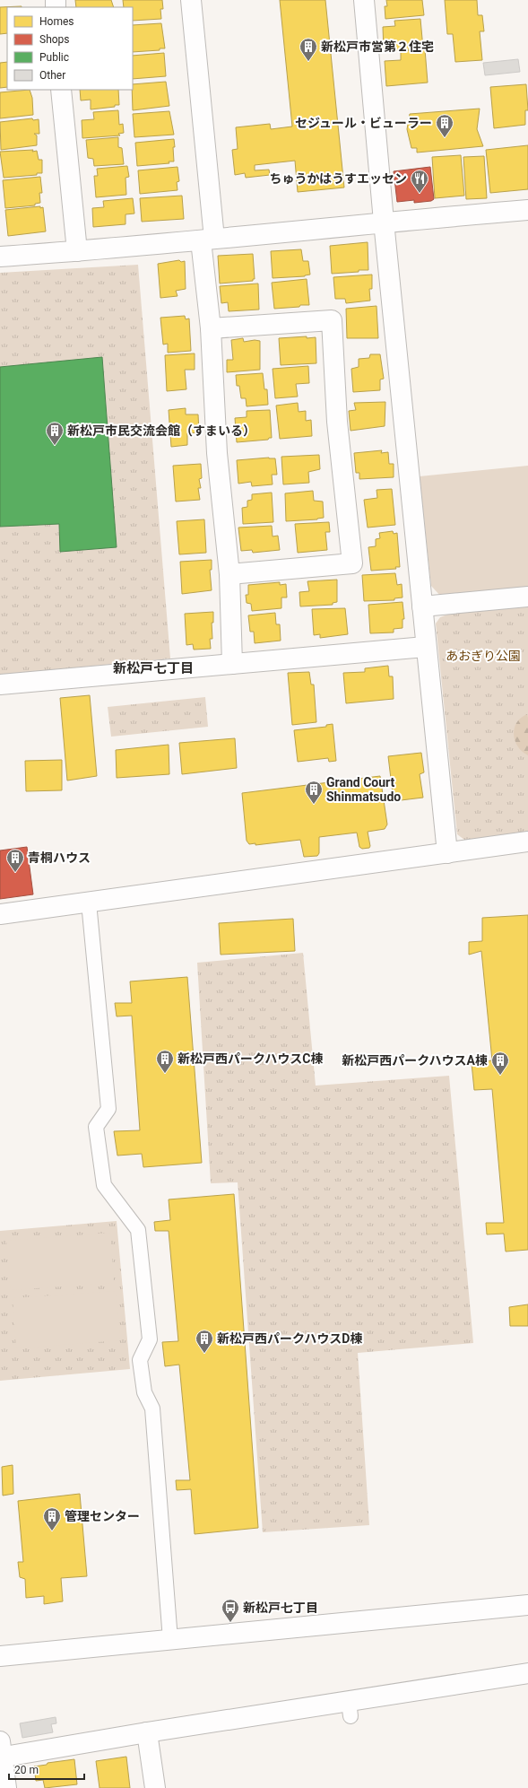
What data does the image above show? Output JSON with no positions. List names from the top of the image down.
{
  "districts": ["新松戸七丁目"],
  "parks": ["あおぎり公園"],
  "places": {
    "building": [
      "新松戸市営第２住宅",
      "セジュール・ビューラー",
      "新松戸市民交流会館（すまいる）",
      "Grand Court Shinmatsudo",
      "青桐ハウス",
      "新松戸西パークハウスC棟",
      "新松戸西パークハウスA棟",
      "新松戸西パークハウスD棟",
      "管理センター"
    ],
    "restaurant": ["ちゅうかはうすエッセン"],
    "bus stop": ["新松戸七丁目"]
  },
  "legend": [
    "Homes",
    "Shops",
    "Public",
    "Other"
  ],
  "scale_bar": "20 m"
}
